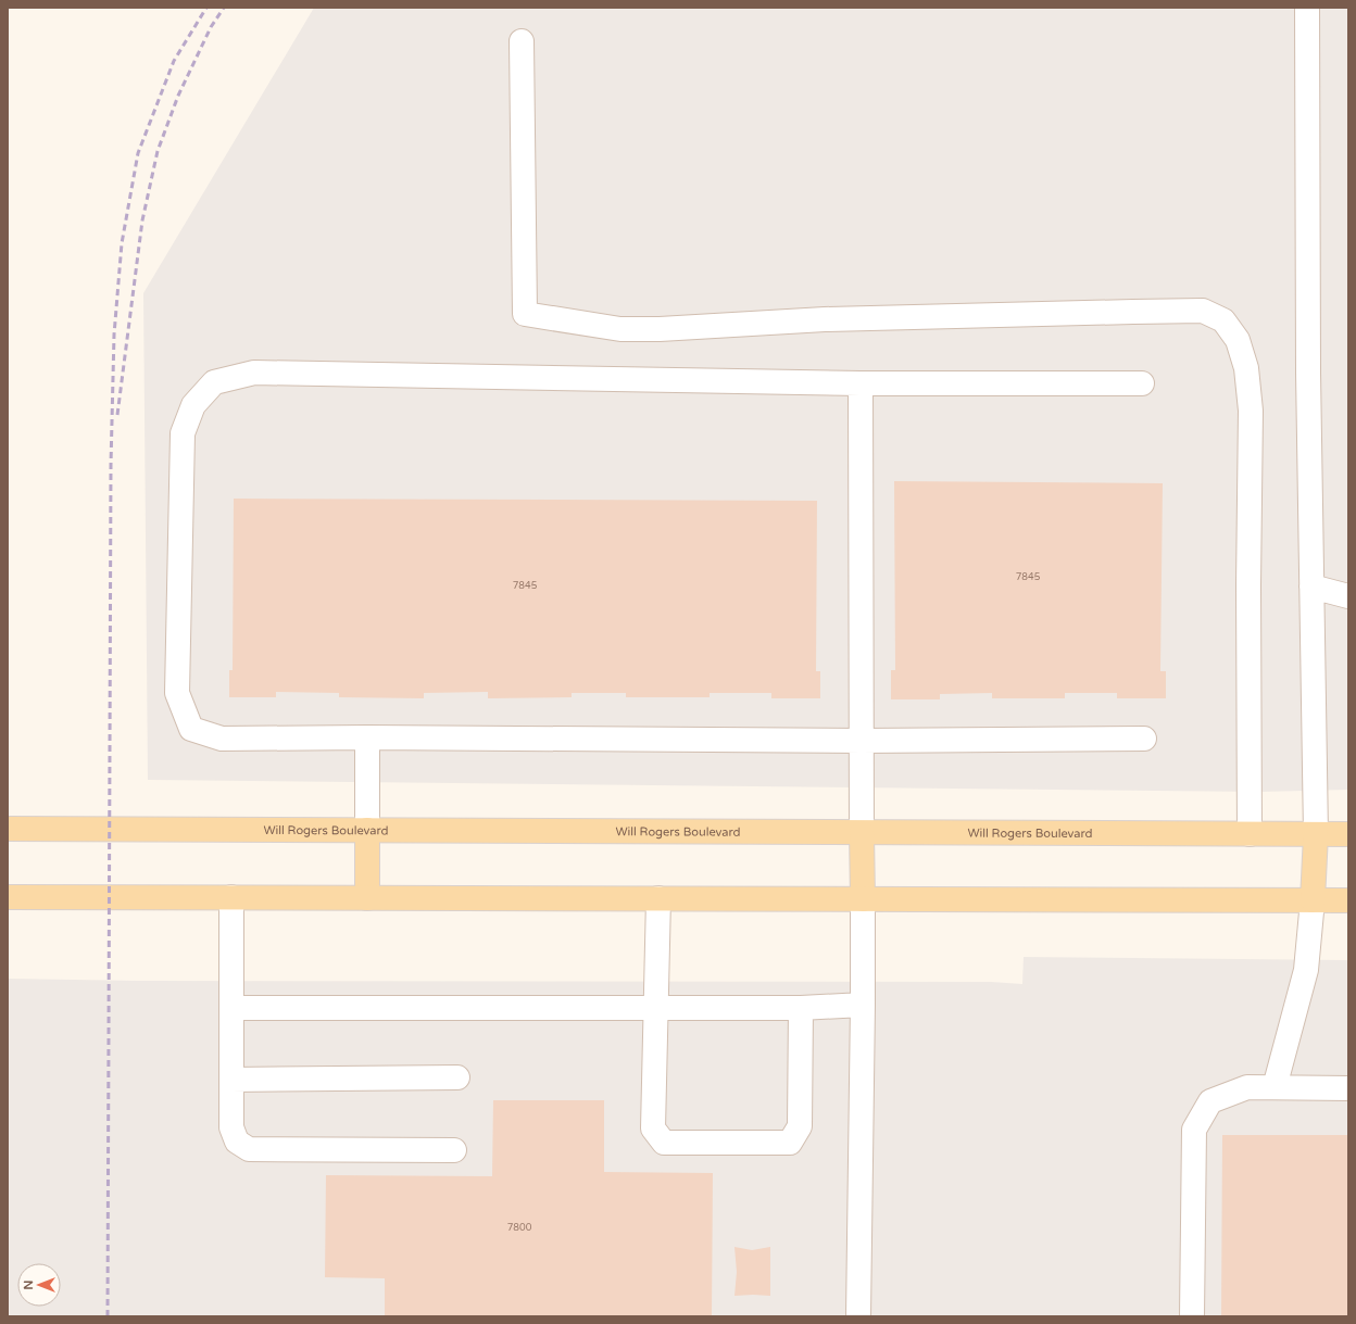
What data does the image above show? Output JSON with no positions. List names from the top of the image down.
{
  "streets": {
    "main road": ["Will Rogers Boulevard"]
  },
  "house_numbers": ["7845", "7845", "7800"],
  "north": "left"
}
